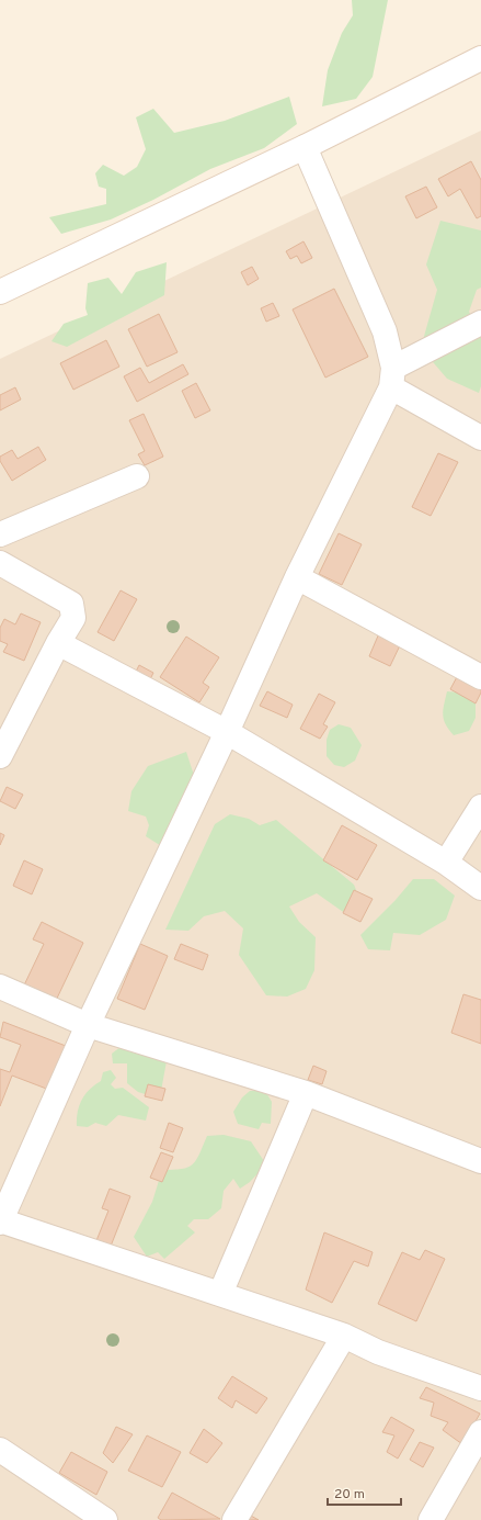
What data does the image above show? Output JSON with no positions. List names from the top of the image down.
{
  "scale_bar": "20 m"
}
